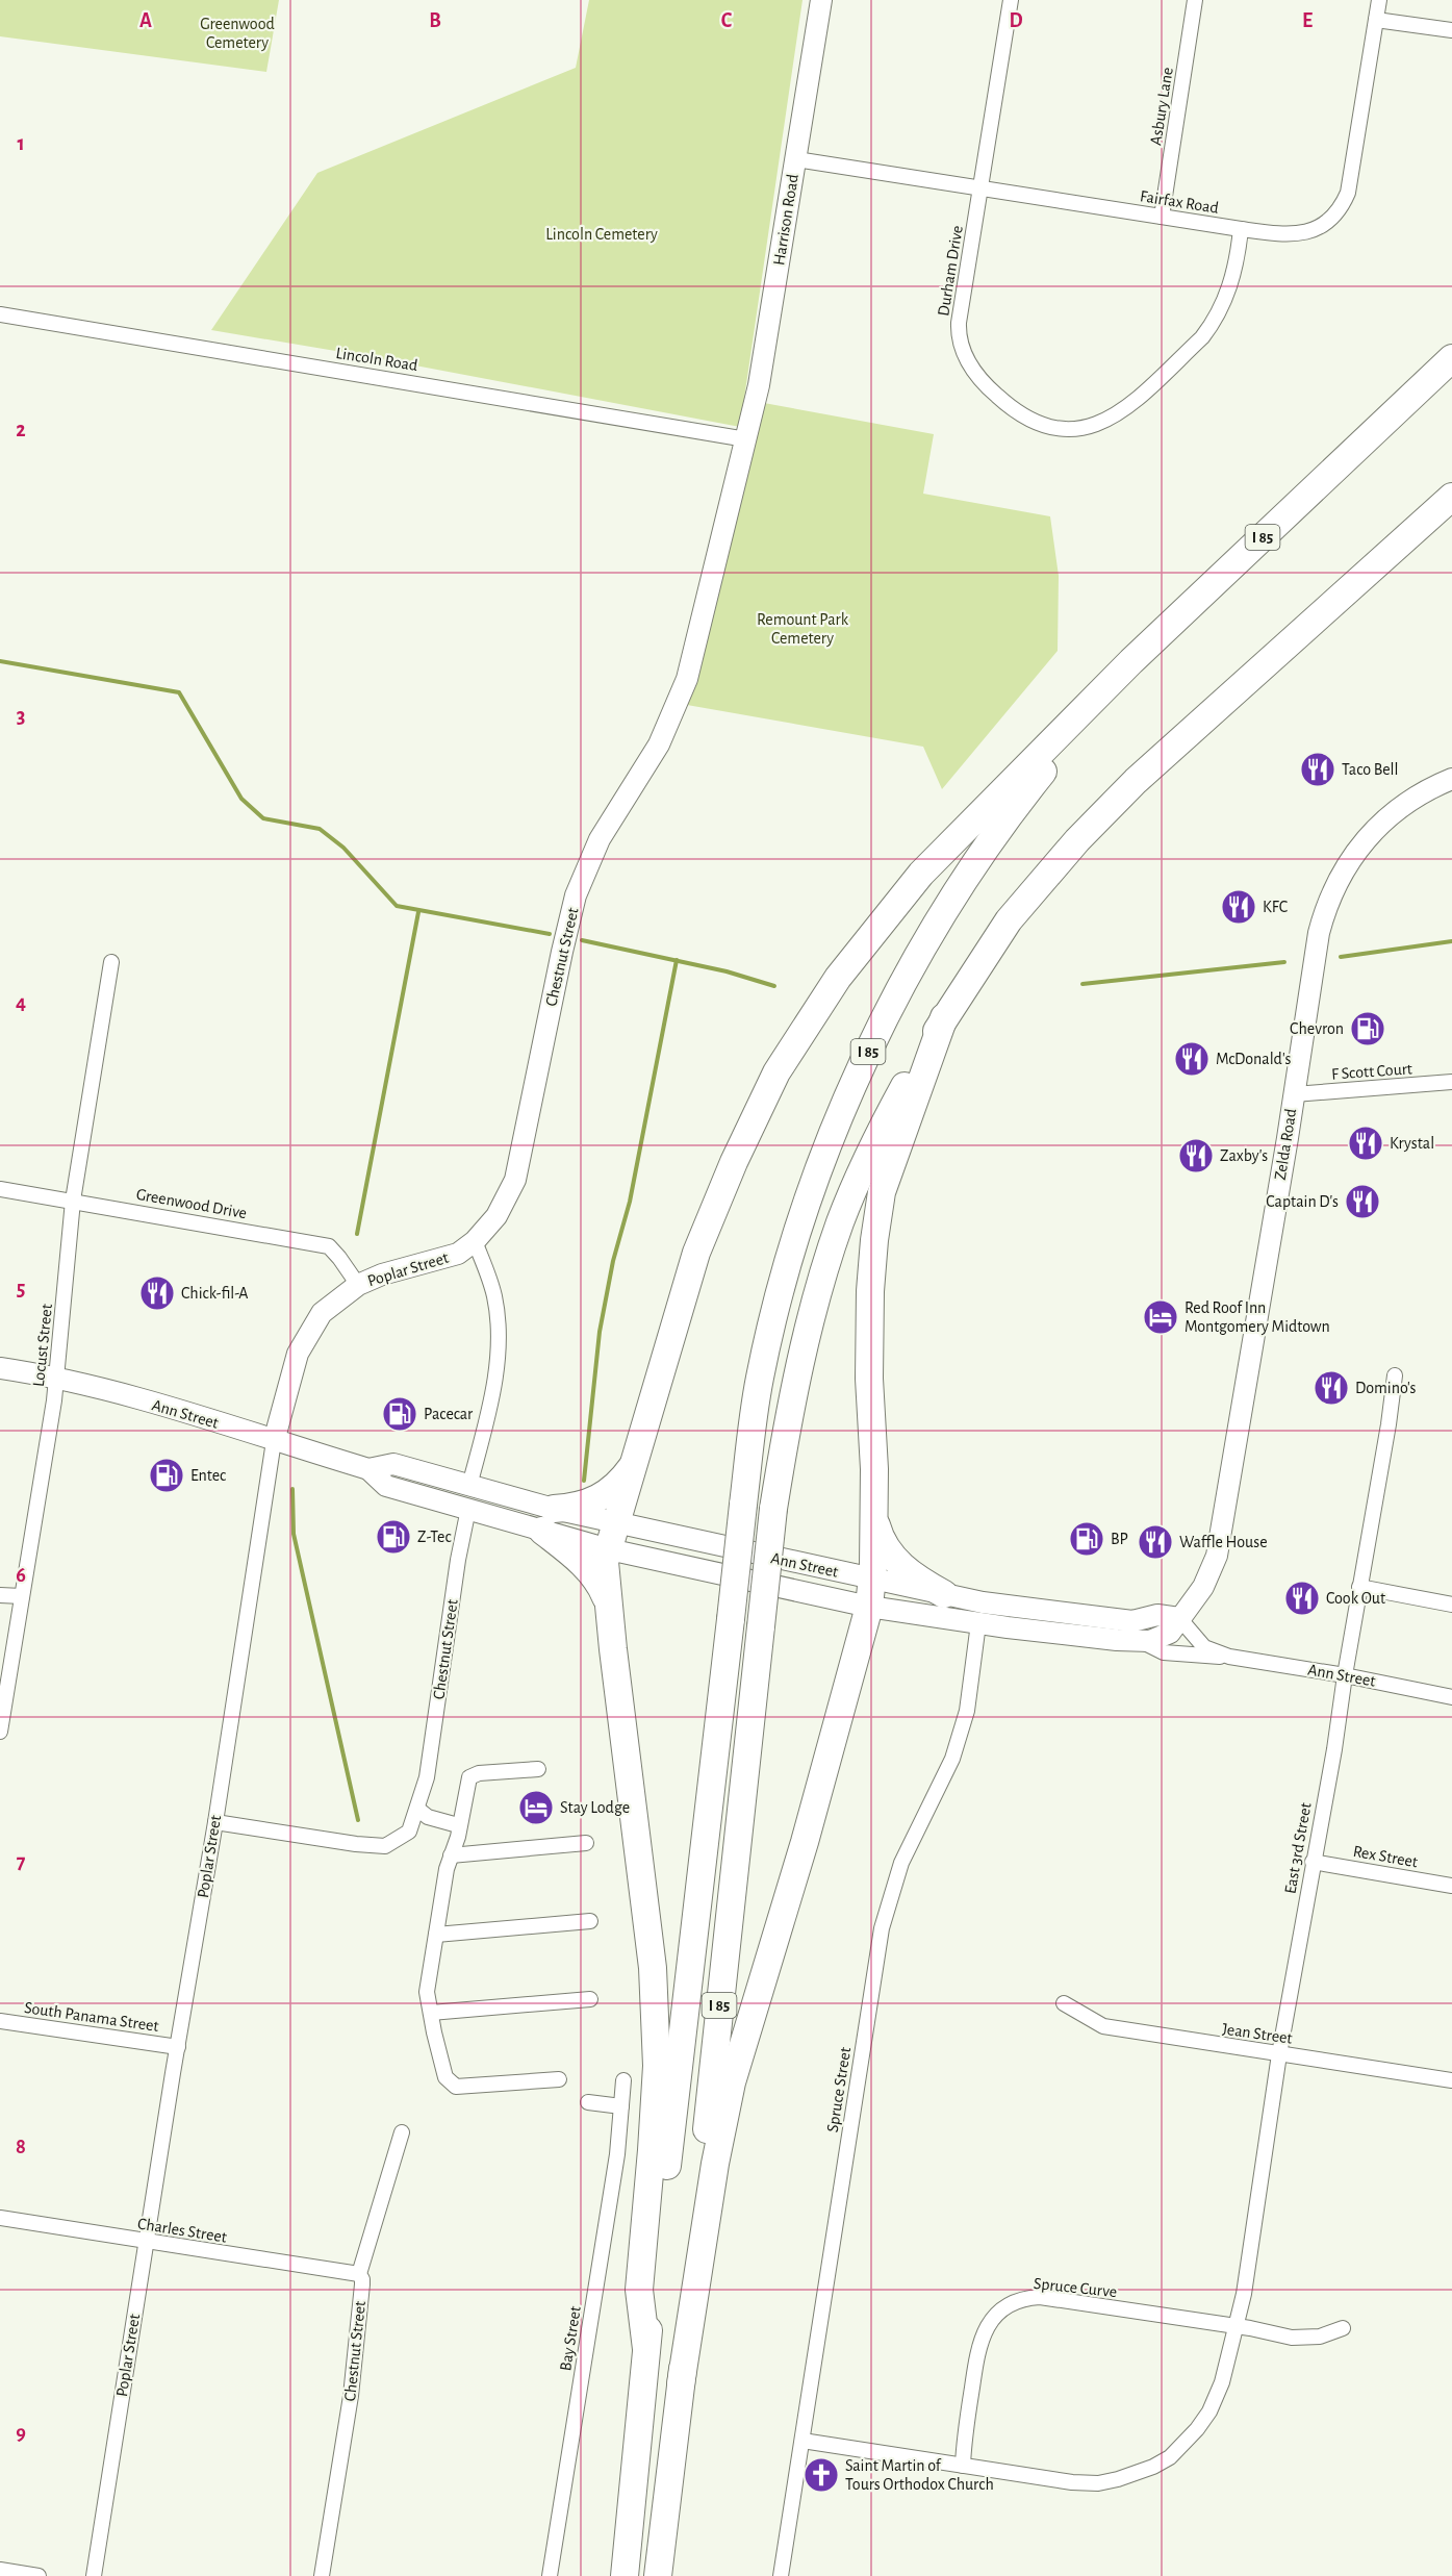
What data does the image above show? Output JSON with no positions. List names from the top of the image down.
{
  "streets": {
    "highway": ["I 85"],
    "main road": [
      "Harrison Road",
      "Chestnut Street",
      "Zelda Road",
      "Poplar Street",
      "Ann Street"
    ],
    "street": [
      "Asbury Lane",
      "Fairfax Road",
      "Durham Drive",
      "Lincoln Road",
      "F Scott Court",
      "Greenwood Drive",
      "Locust Street",
      "East 3rd Street",
      "Rex Street",
      "South Panama Street",
      "Jean Street",
      "Spruce Street",
      "Charles Street",
      "Spruce Curve",
      "Bay Street"
    ]
  },
  "crossings": [
    ["Asbury Lane", "Fairfax Road"],
    ["Fairfax Road", "Harrison Road"],
    ["Fairfax Road", "Durham Drive"],
    ["Harrison Road", "Lincoln Road"],
    ["Harrison Road", "Chestnut Street"],
    ["Lincoln Road", "Chestnut Street"],
    ["Chestnut Street", "Poplar Street"],
    ["Chestnut Street", "Ann Street"],
    ["Chestnut Street", "Charles Street"],
    ["F Scott Court", "Zelda Road"],
    ["Zelda Road", "Ann Street"],
    ["Greenwood Drive", "Poplar Street"],
    ["Greenwood Drive", "Locust Street"],
    ["Poplar Street", "Ann Street"],
    ["Poplar Street", "South Panama Street"],
    ["Poplar Street", "Charles Street"],
    ["Locust Street", "Ann Street"],
    ["Ann Street", "East 3rd Street"],
    ["Ann Street", "Spruce Street"],
    ["East 3rd Street", "Rex Street"],
    ["East 3rd Street", "Jean Street"],
    ["East 3rd Street", "Spruce Curve"]
  ],
  "parks": ["Greenwood Cemetery", "Lincoln Cemetery", "Remount Park Cemetery"],
  "places": {
    "restaurant": [
      "Taco Bell",
      "KFC",
      "McDonald's",
      "Krystal",
      "Zaxby's",
      "Captain D's",
      "Chick-fil-A",
      "Domino's",
      "Waffle House",
      "Cook Out"
    ],
    "fuel station": [
      "Chevron",
      "Pacecar",
      "Entec",
      "Z-Tec",
      "BP"
    ],
    "hotel": ["Red Roof Inn Montgomery Midtown", "Stay Lodge"],
    "church": ["Saint Martin of Tours Orthodox Church"]
  },
  "grid": {
    "columns": [
      "A",
      "B",
      "C",
      "D",
      "E"
    ],
    "rows": [
      "1",
      "2",
      "3",
      "4",
      "5",
      "6",
      "7",
      "8",
      "9"
    ]
  }
}
